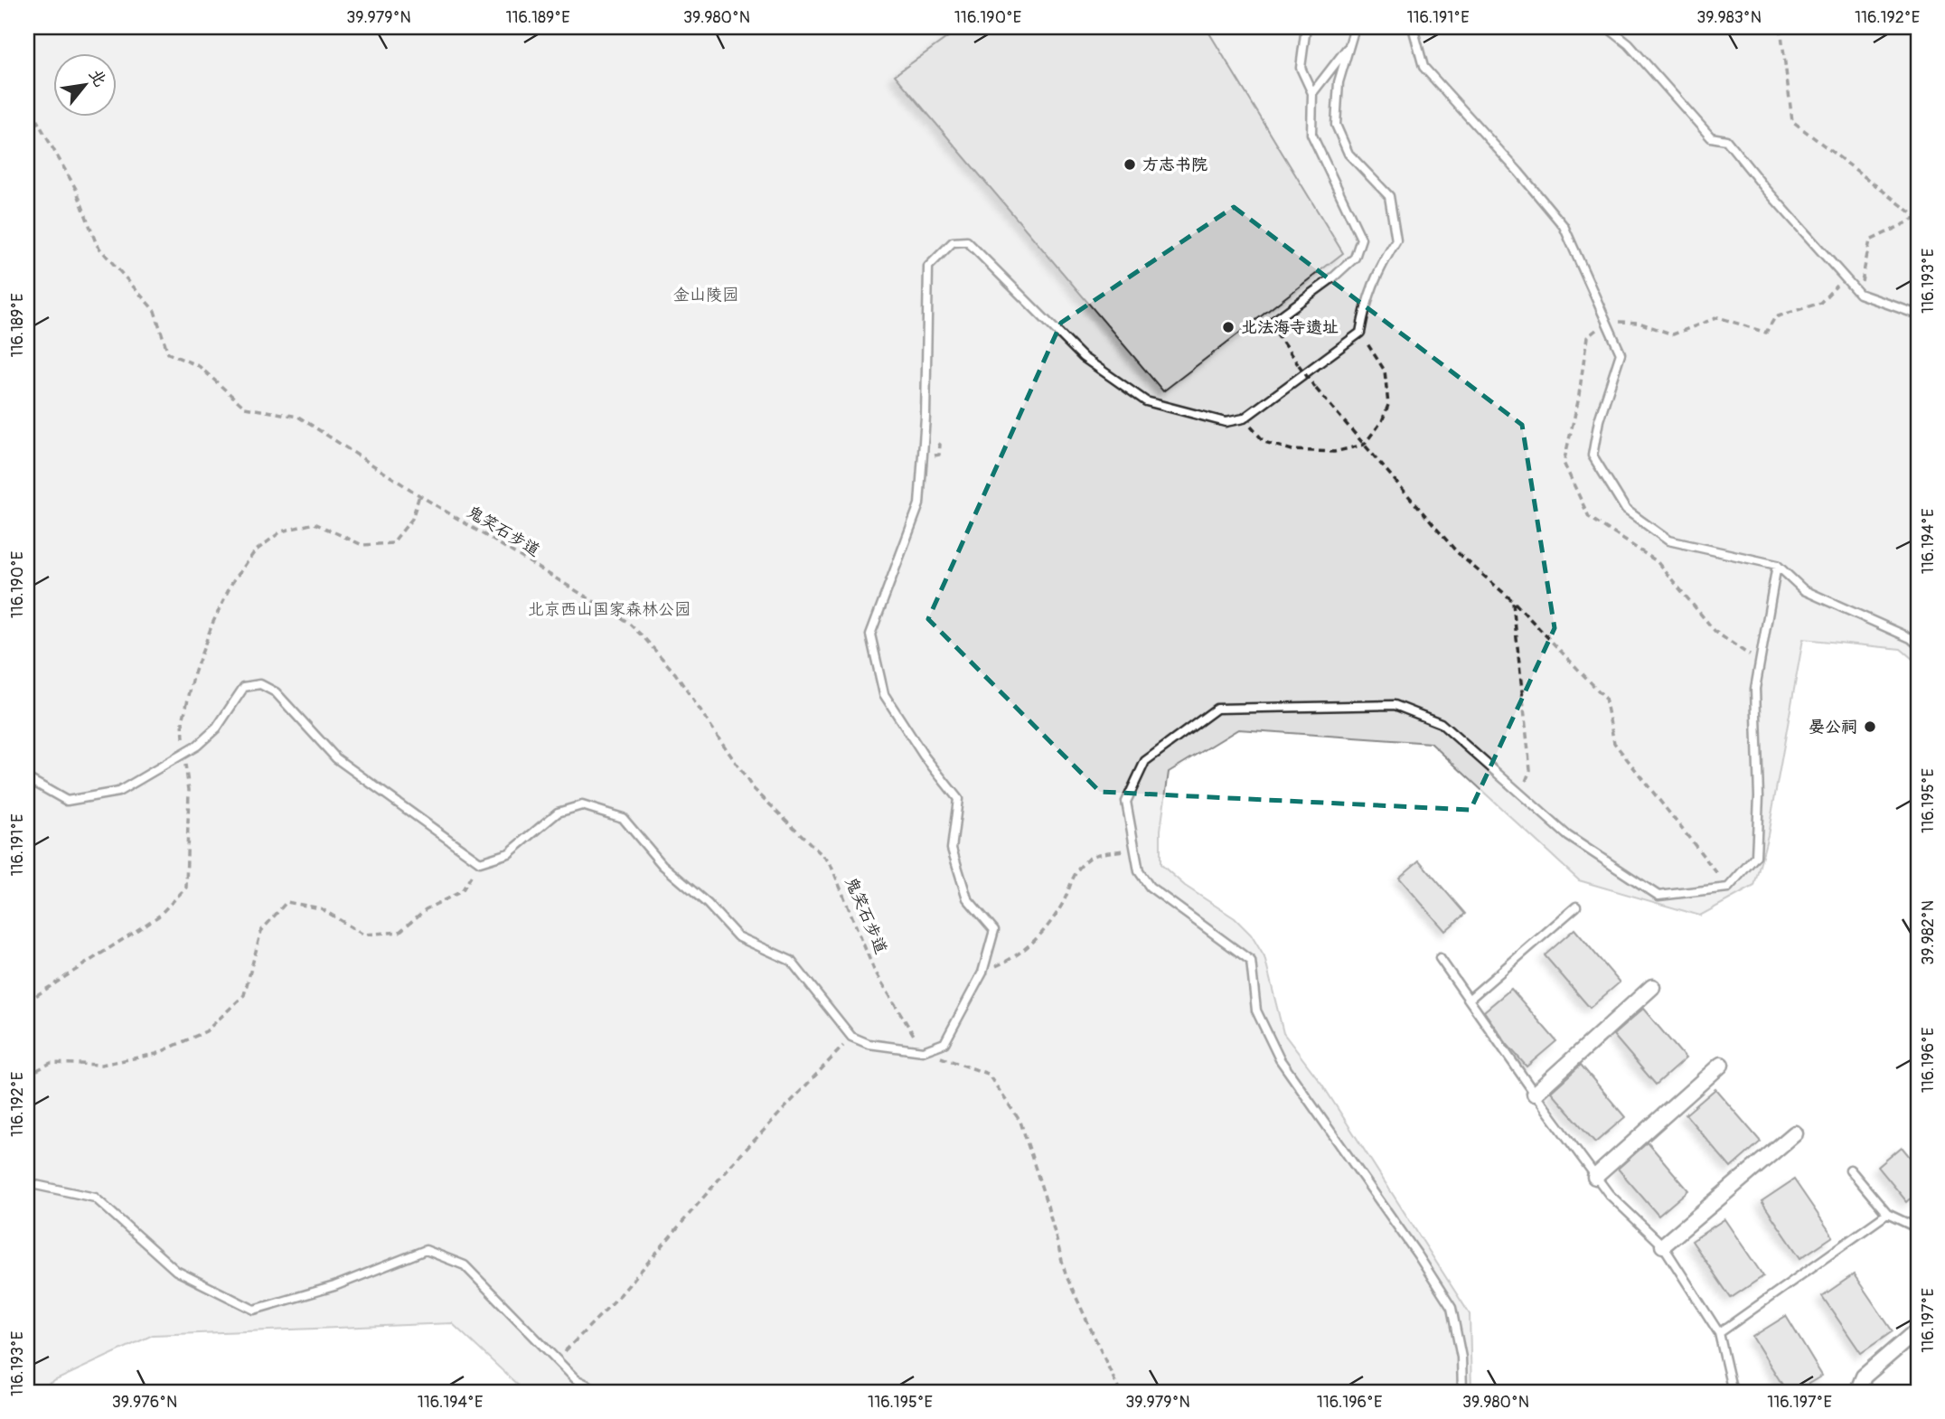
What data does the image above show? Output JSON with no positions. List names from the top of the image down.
{
  "streets": {
    "path": ["鬼笑石步道"]
  },
  "parks": ["金山陵园", "北京西山国家森林公园"],
  "places": ["方志书院", "北法海寺遗址", "晏公祠"],
  "north": "top right",
  "coordinates": [
    "39.979°N",
    "116.189°E",
    "39.980°N",
    "116.190°E",
    "116.191°E",
    "39.983°N",
    "116.192°E",
    "116.193°E",
    "116.194°E",
    "116.195°E",
    "39.982°N",
    "116.196°E",
    "116.197°E",
    "39.976°N"
  ]
}
